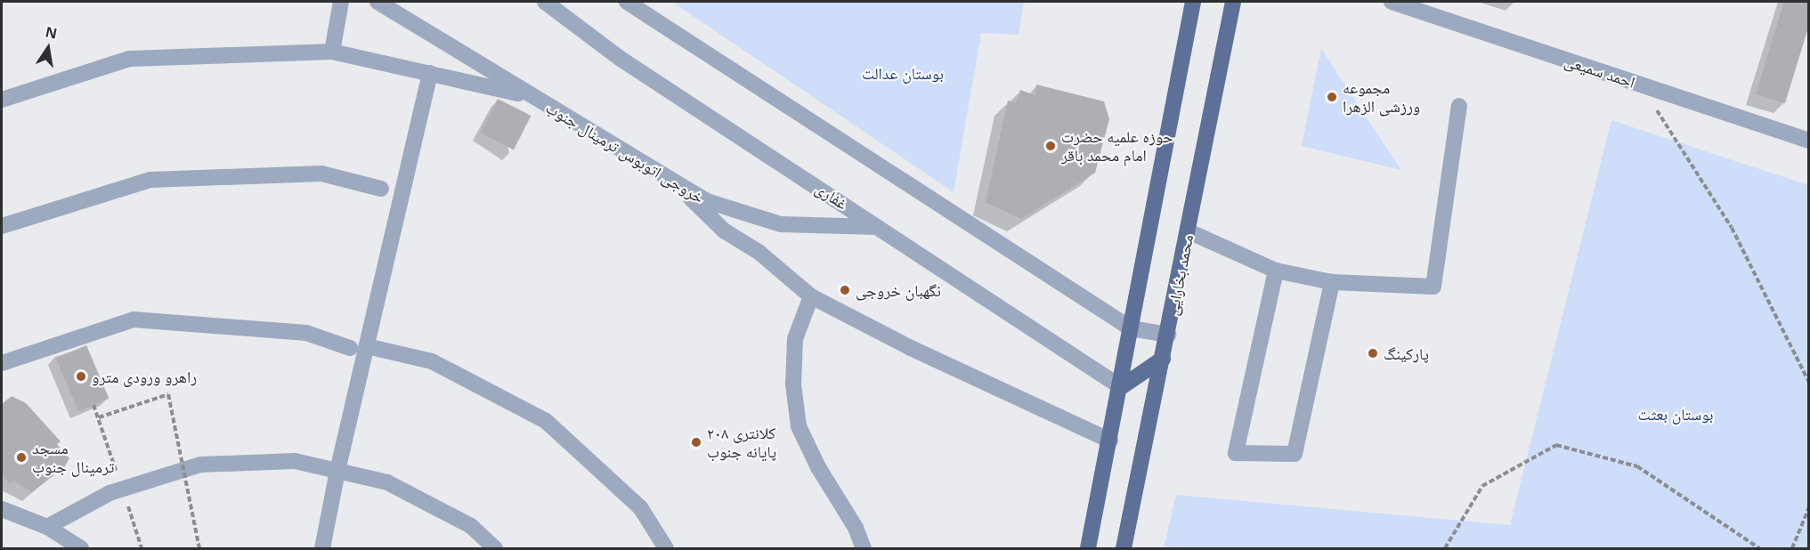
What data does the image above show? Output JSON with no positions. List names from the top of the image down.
{
  "streets": {
    "main road": ["محمد بخارایی"],
    "street": ["احمد سمیعی", "خروجی اتوبوس ترمینال جنوب", "غفاری"]
  },
  "crossings": [
    ["خروجی اتوبوس ترمینال جنوب", "غفاری"]
  ],
  "parks": ["بوستان عدالت", "بوستان بعثت"],
  "places": [
    "مجموعه ورزشی الزهرا",
    "حوزه علمیه حضرت امام محمد باقر",
    "نگهبان خروجی",
    "پارکینگ",
    "راهرو ورودی مترو",
    "کلانتری ۲۰۸ پایانه جنوب",
    "مسجد ترمینال جنوب"
  ],
  "north": "top"
}
